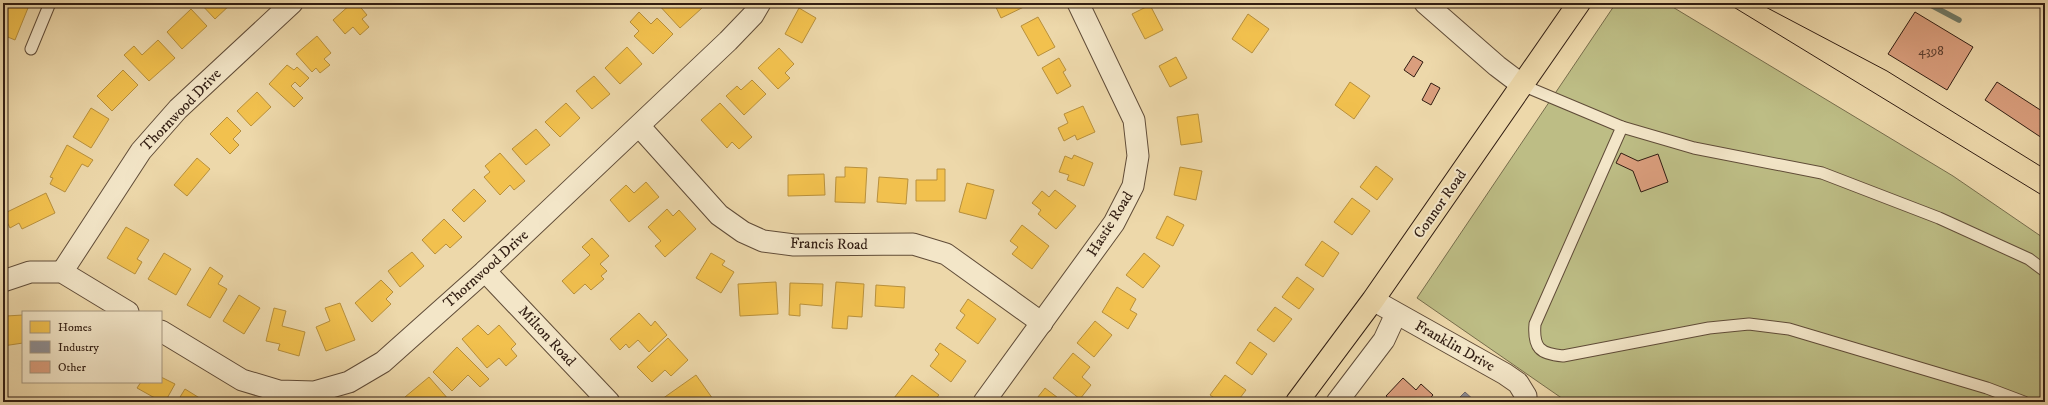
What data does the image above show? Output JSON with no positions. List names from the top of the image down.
{
  "streets": {
    "main road": ["Connor Road"],
    "street": [
      "Thornwood Drive",
      "Hastie Road",
      "Francis Road",
      "Milton Road",
      "Franklin Drive"
    ]
  },
  "crossings": [
    ["Thornwood Drive", "Francis Road"],
    ["Thornwood Drive", "Milton Road"],
    ["Connor Road", "Franklin Drive"],
    ["Hastie Road", "Francis Road"]
  ],
  "house_numbers": ["4398"],
  "legend": ["Homes", "Industry", "Other"]
}
